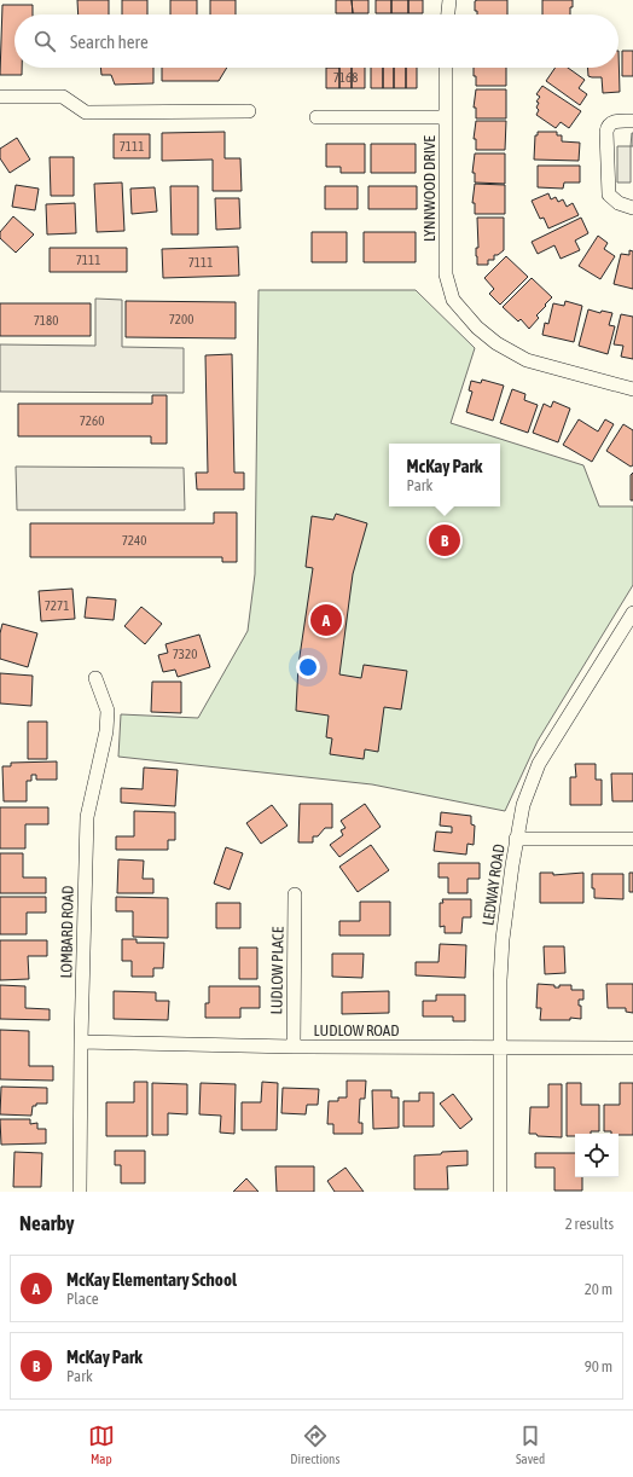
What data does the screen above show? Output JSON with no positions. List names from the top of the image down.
{
  "streets": {
    "street": [
      "LYNNWOOD DRIVE",
      "LEDWAY ROAD",
      "LOMBARD ROAD",
      "LUDLOW PLACE",
      "LUDLOW ROAD"
    ]
  },
  "crossings": [
    ["LEDWAY ROAD", "LUDLOW ROAD"],
    ["LOMBARD ROAD", "LUDLOW ROAD"],
    ["LUDLOW PLACE", "LUDLOW ROAD"]
  ],
  "house_numbers": [
    "7168",
    "7111",
    "7111",
    "7111",
    "7200",
    "7180",
    "7260",
    "7240",
    "7271",
    "7320"
  ],
  "page": {
    "search": "Search here",
    "popup": ["McKay Park", "Park"],
    "pins": ["B", "A"],
    "heading": ["Nearby", "2 results"],
    "list": [
      {
        "mark": "A",
        "name": "McKay Elementary School",
        "note": "Place",
        "value": "20 m"
      },
      {
        "mark": "B",
        "name": "McKay Park",
        "note": "Park",
        "value": "90 m"
      }
    ],
    "nav": ["Map", "Directions", "Saved"]
  }
}
